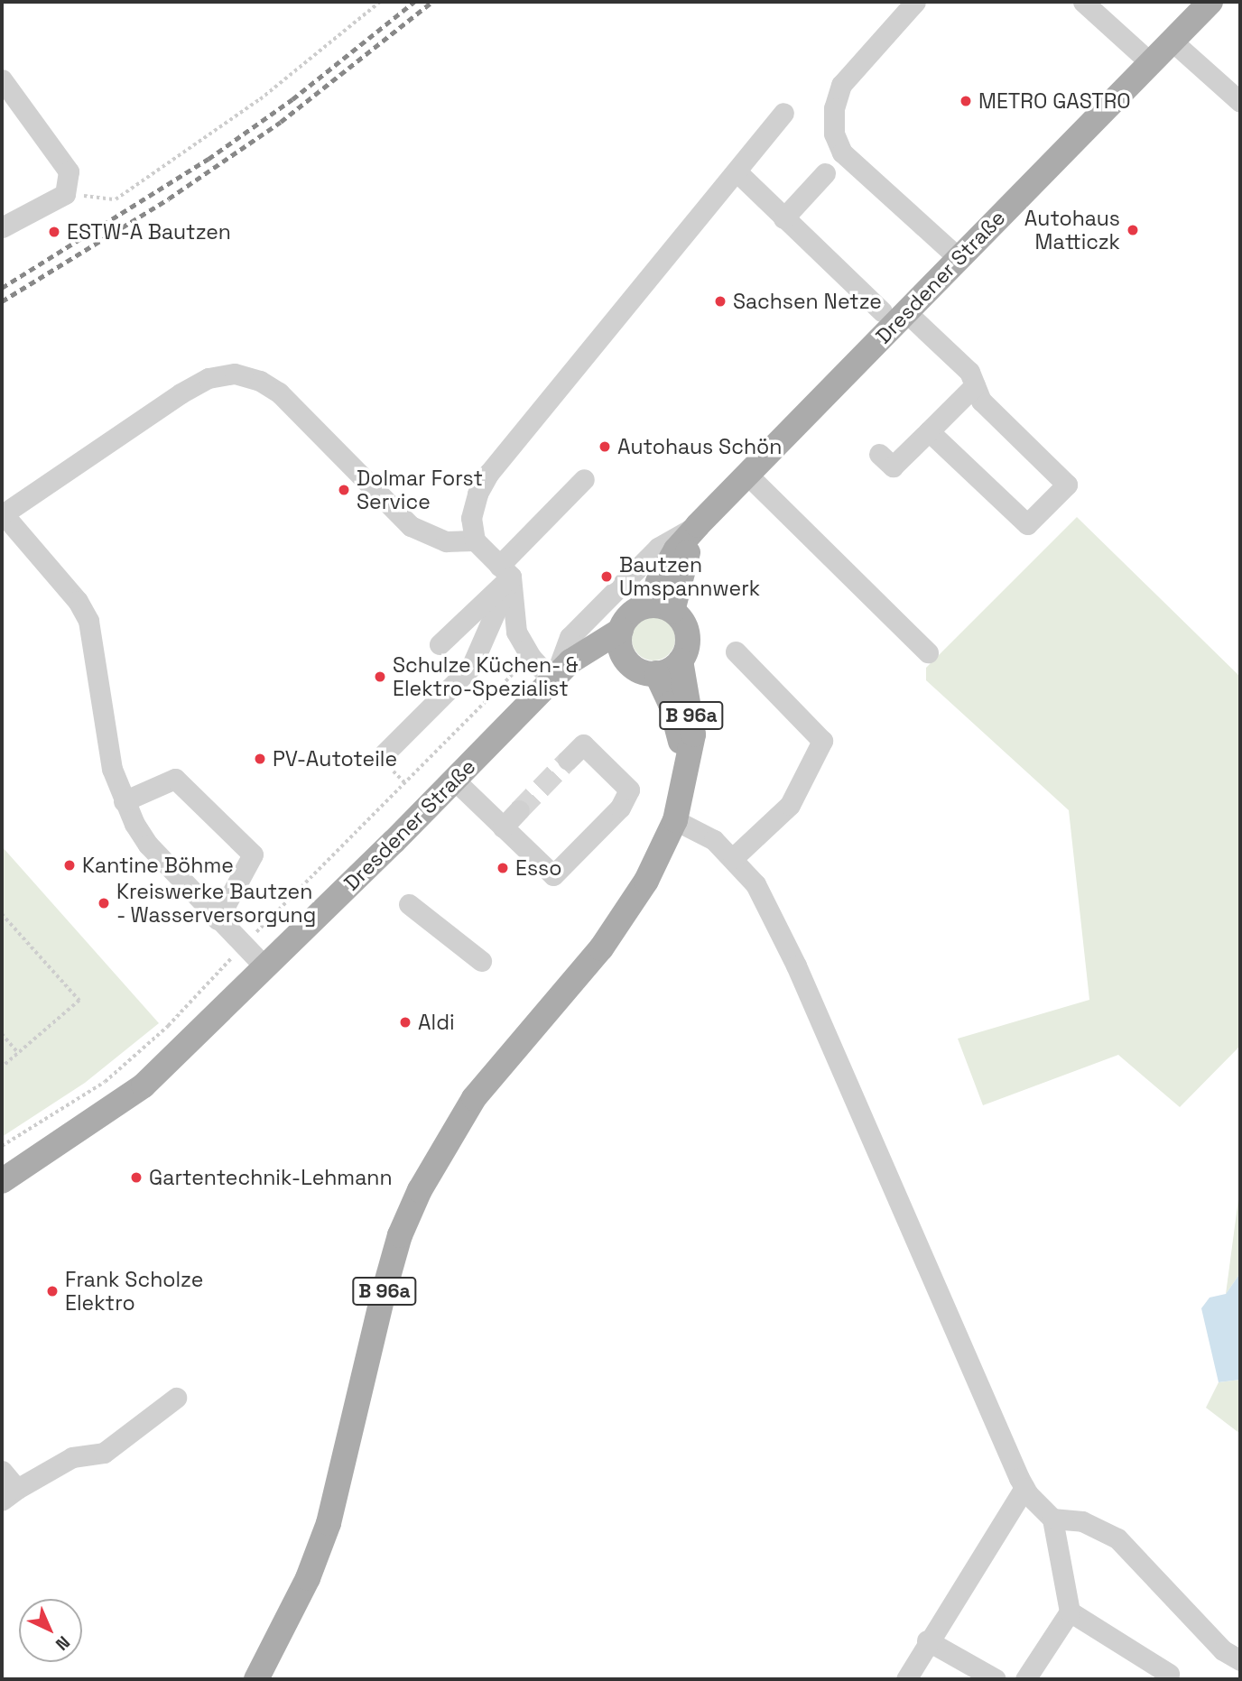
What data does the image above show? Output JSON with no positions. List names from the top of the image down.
{
  "streets": {
    "main road": ["Dresdener Straße", "B 96a"]
  },
  "crossings": [
    ["Dresdener Straße", "B 96a"]
  ],
  "places": [
    "METRO GASTRO",
    "Autohaus Matticzk",
    "ESTW-A Bautzen",
    "Sachsen Netze",
    "Autohaus Schön",
    "Dolmar Forst Service",
    "Bautzen Umspannwerk",
    "Schulze Küchen- & Elektro-Spezialist",
    "PV-Autoteile",
    "Kantine Böhme",
    "Esso",
    "Kreiswerke Bautzen - Wasserversorgung",
    "Aldi",
    "Gartentechnik-Lehmann",
    "Frank Scholze Elektro"
  ],
  "north": "bottom right"
}
